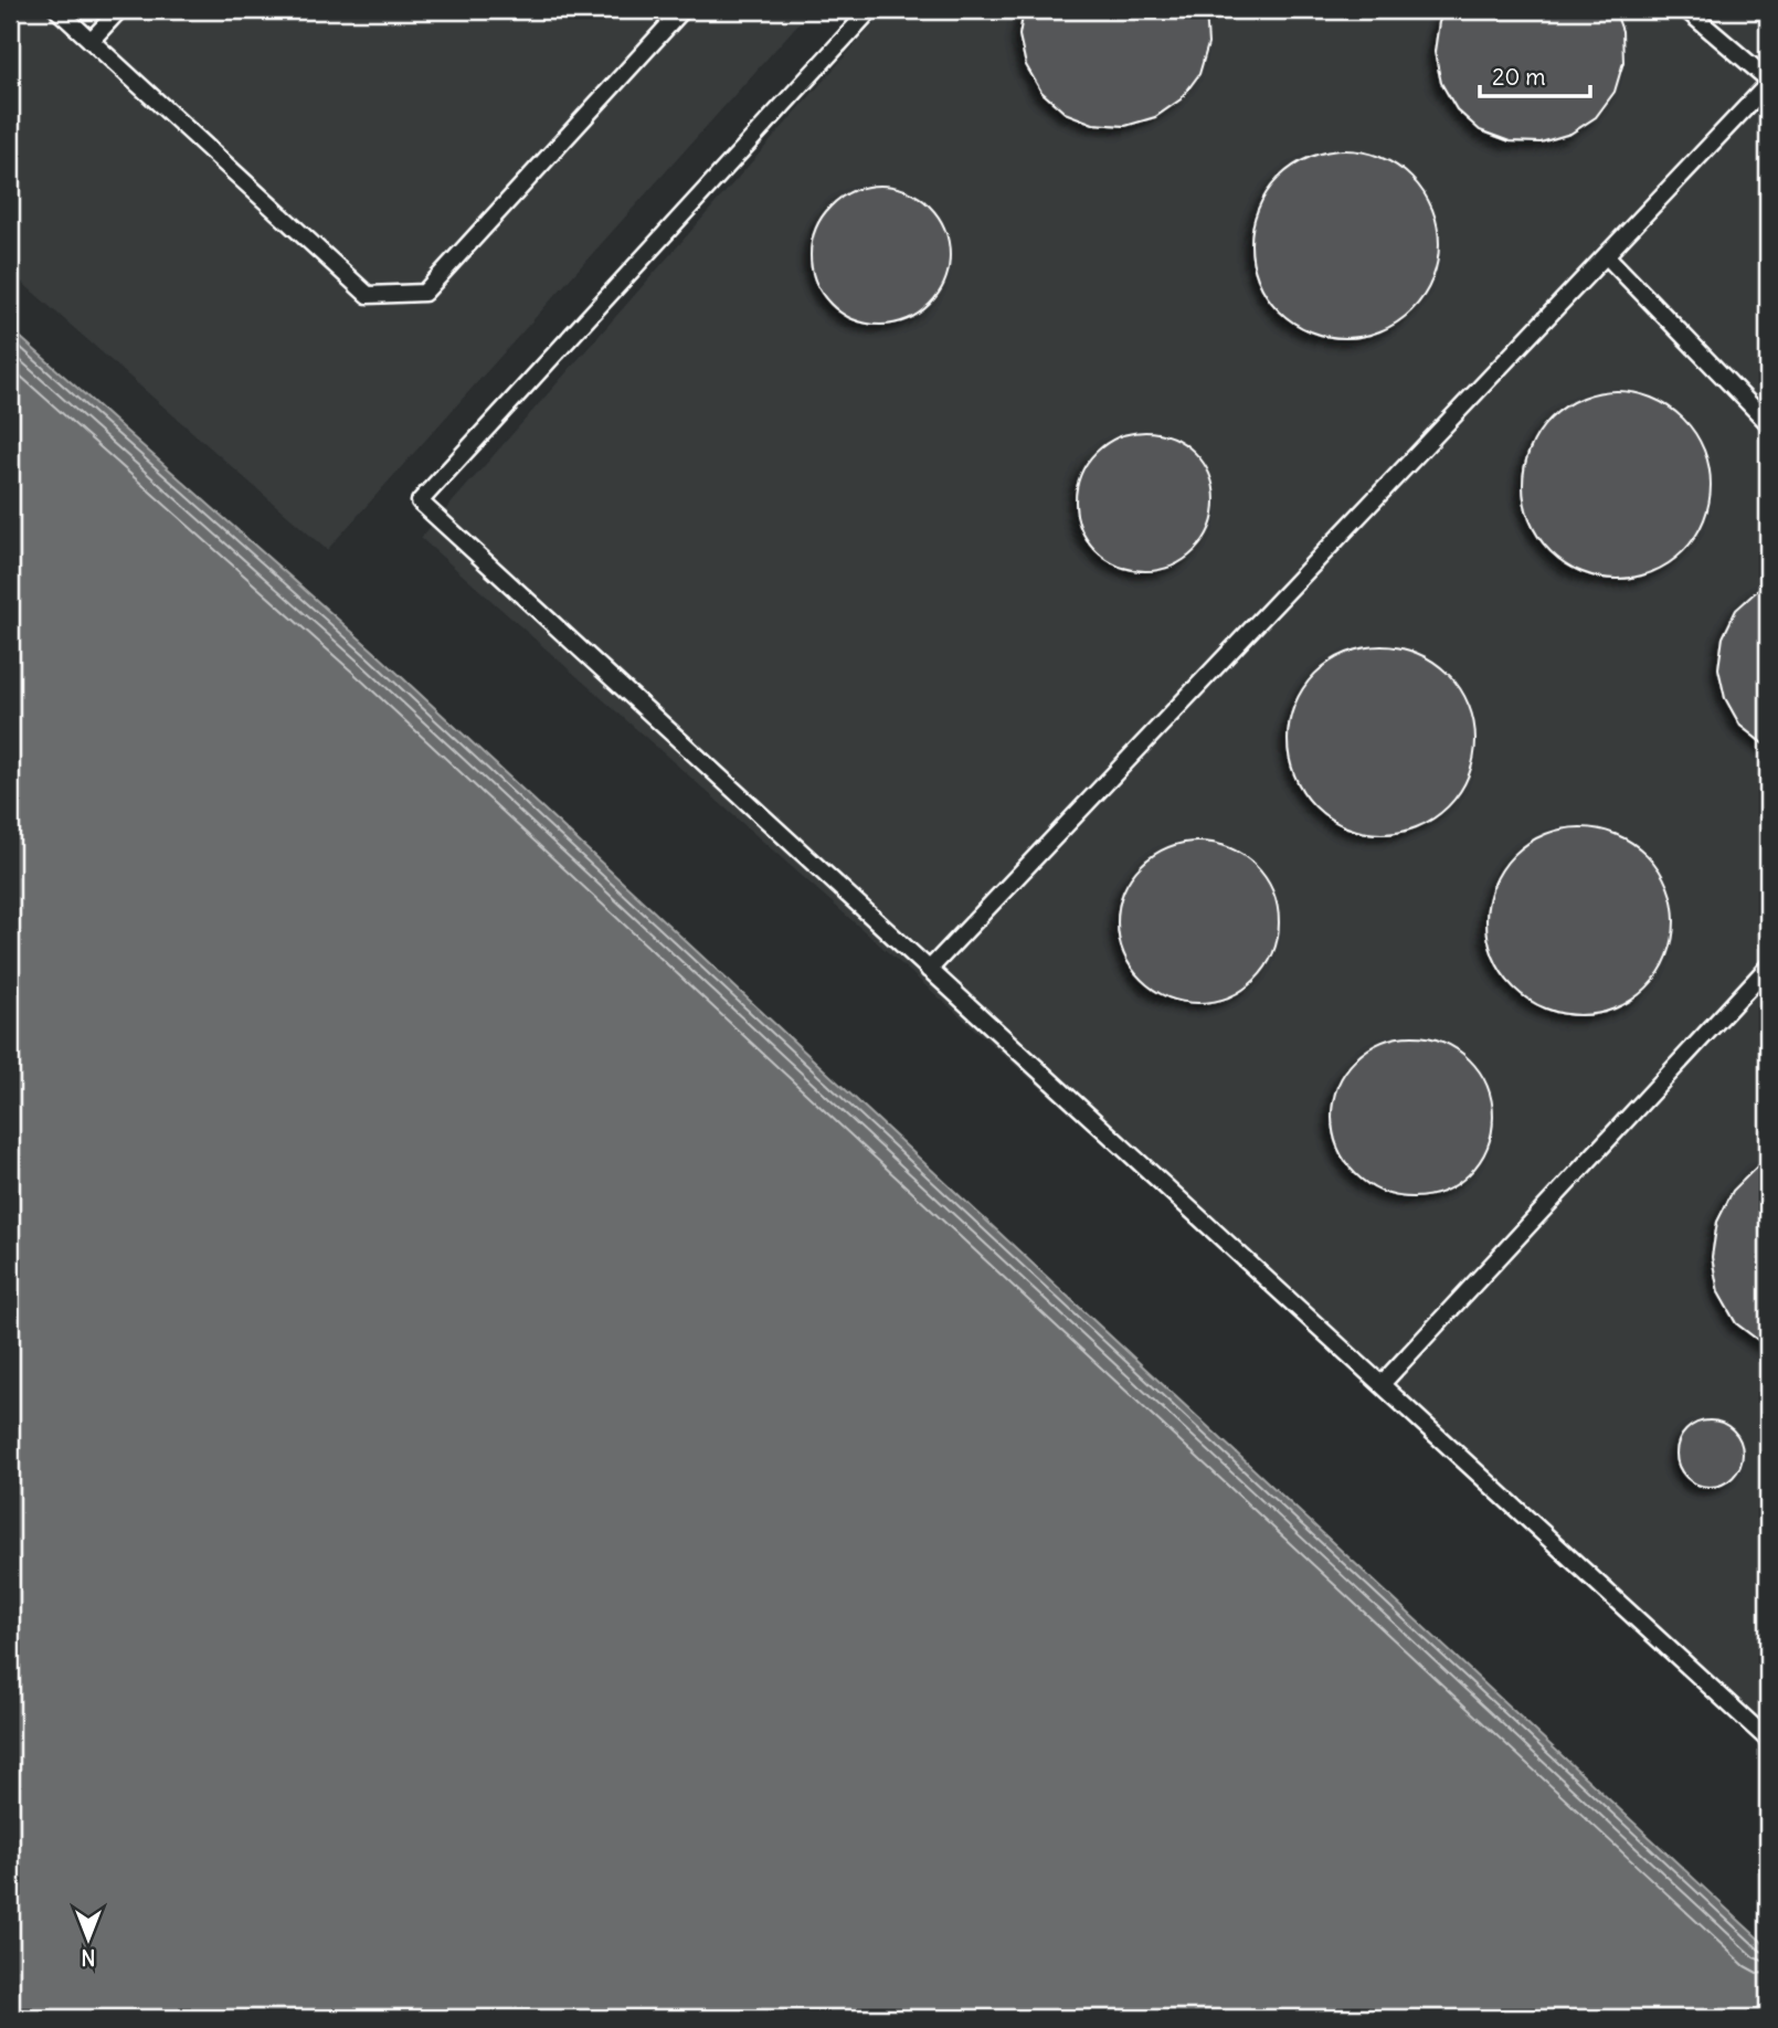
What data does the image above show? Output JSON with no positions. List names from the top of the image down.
{
  "scale_bar": "20 m",
  "north": "bottom"
}
